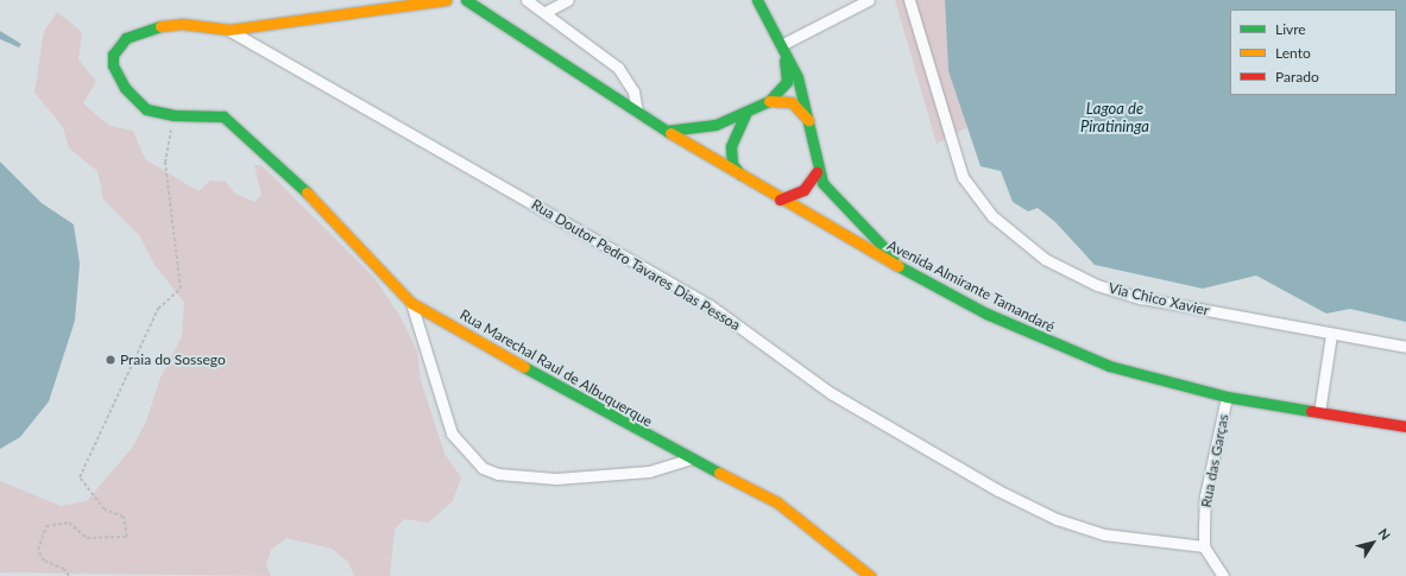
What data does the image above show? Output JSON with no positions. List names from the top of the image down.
{
  "streets": {
    "street": [
      "Rua Doutor Pedro Tavares Dias Pessoa",
      "Avenida Almirante Tamandaré",
      "Via Chico Xavier",
      "Rua Marechal Raul de Albuquerque",
      "Rua das Garças"
    ]
  },
  "crossings": [
    ["Rua Doutor Pedro Tavares Dias Pessoa", "Rua Marechal Raul de Albuquerque"],
    ["Rua Doutor Pedro Tavares Dias Pessoa", "Rua das Garças"],
    ["Avenida Almirante Tamandaré", "Rua das Garças"]
  ],
  "water": ["Lagoa de Piratininga"],
  "places": ["Praia do Sossego"],
  "legend": ["Livre", "Lento", "Parado"],
  "north": "top right"
}
